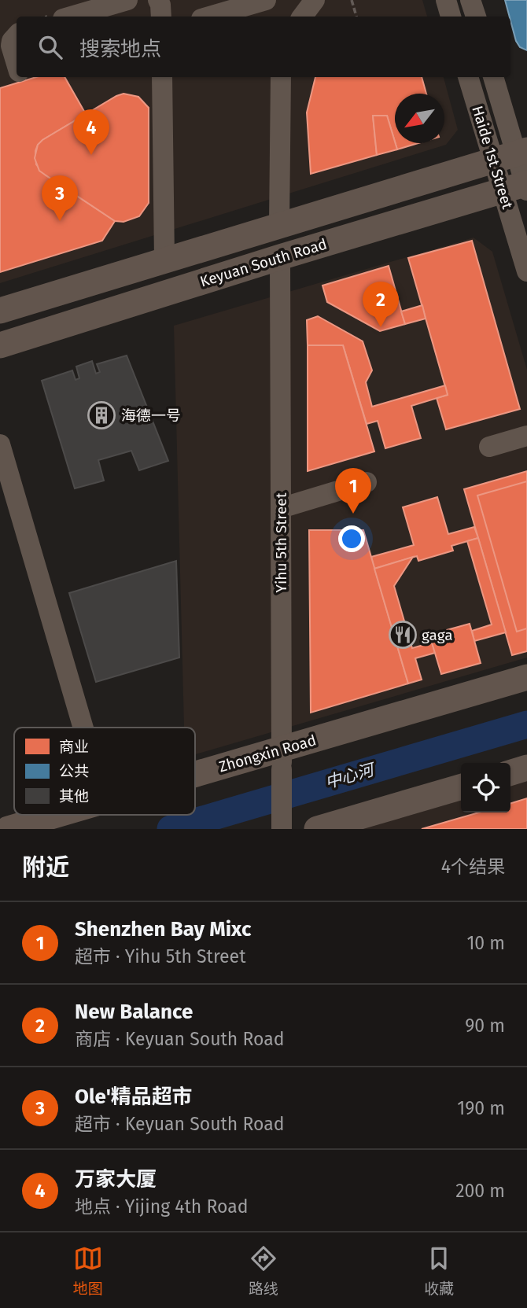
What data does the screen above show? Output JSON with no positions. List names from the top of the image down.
{
  "streets": {
    "main road": ["Keyuan South Road", "Zhongxin Road"],
    "street": ["Haide 1st Street", "Yihu 5th Street"]
  },
  "crossings": [
    ["Haide 1st Street", "Keyuan South Road"],
    ["Keyuan South Road", "Yihu 5th Street"],
    ["Yihu 5th Street", "Zhongxin Road"]
  ],
  "water": ["中心河"],
  "places": {
    "building": ["海德一号"],
    "restaurant": ["gaga"]
  },
  "legend": ["商业", "公共", "其他"],
  "north": "bottom left",
  "page": {
    "search": "搜索地点",
    "pins": [
      "4",
      "3",
      "2",
      "1"
    ],
    "heading": ["附近", "4个结果"],
    "list": [
      {
        "mark": "1",
        "name": "Shenzhen Bay Mixc",
        "note": "超市 · Yihu 5th Street",
        "value": "10 m"
      },
      {
        "mark": "2",
        "name": "New Balance",
        "note": "商店 · Keyuan South Road",
        "value": "90 m"
      },
      {
        "mark": "3",
        "name": "Ole'精品超市",
        "note": "超市 · Keyuan South Road",
        "value": "190 m"
      },
      {
        "mark": "4",
        "name": "万家大厦",
        "note": "地点 · Yijing 4th Road",
        "value": "200 m"
      }
    ],
    "nav": ["地图", "路线", "收藏"]
  }
}
